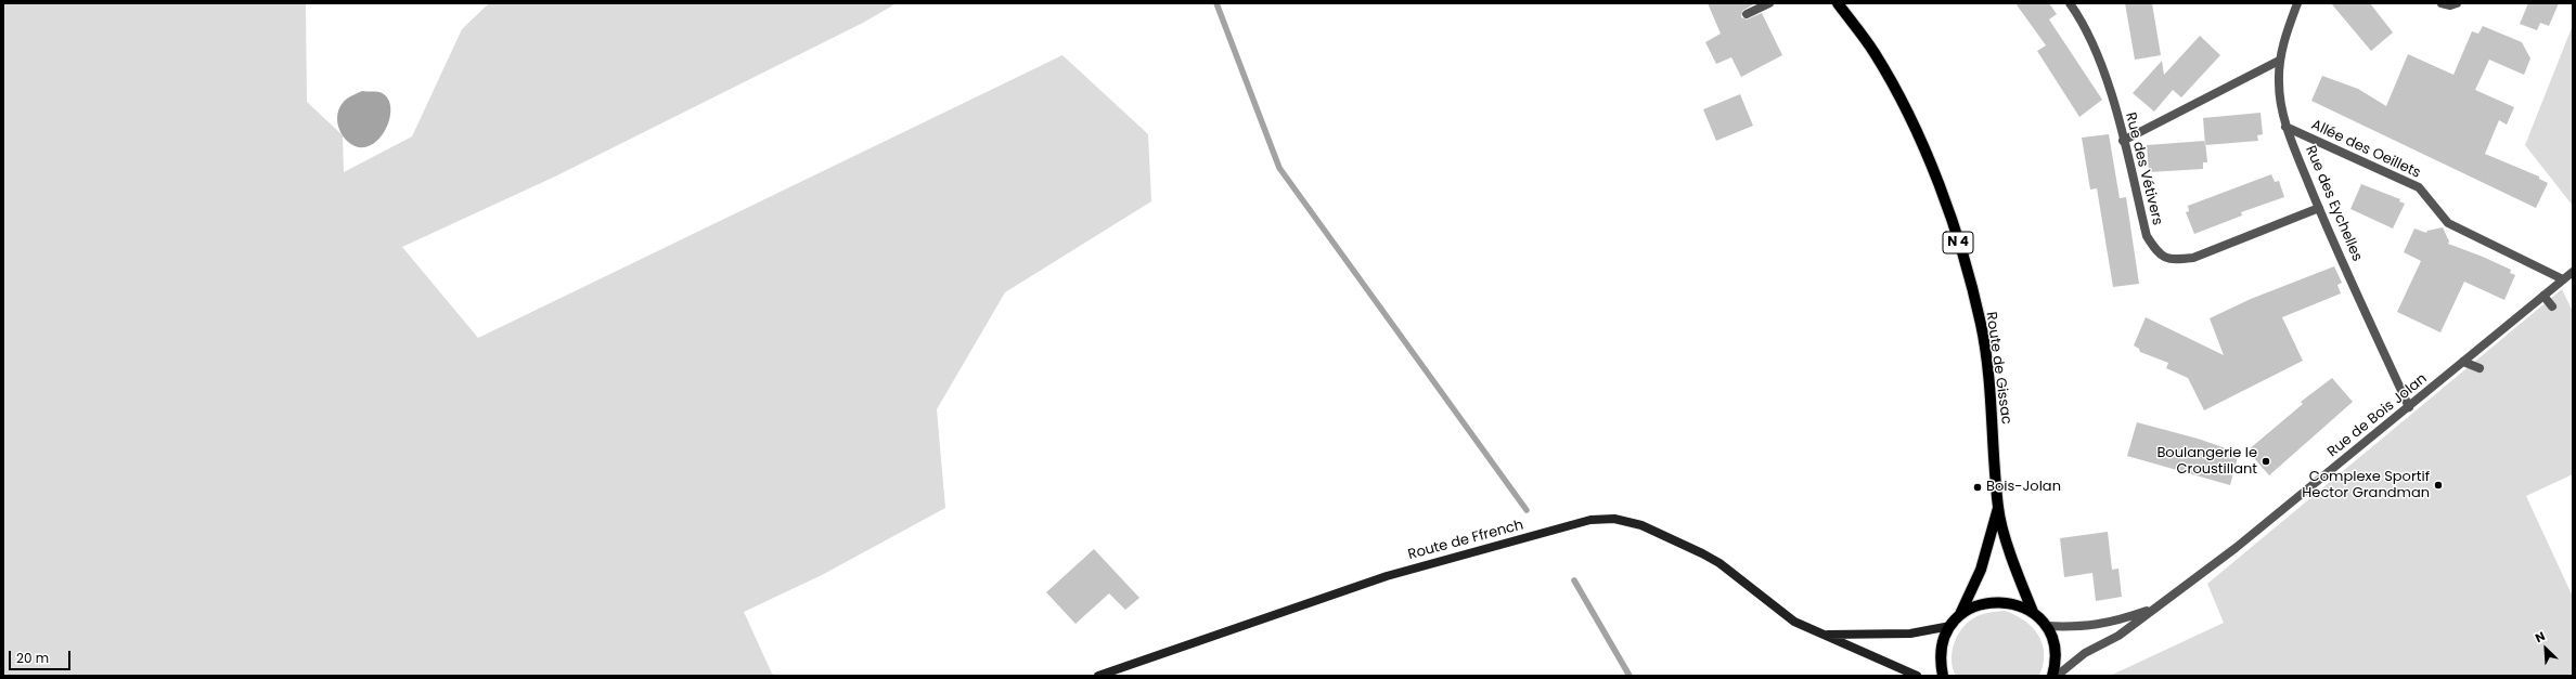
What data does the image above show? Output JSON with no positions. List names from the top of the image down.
{
  "streets": {
    "main road": ["N 4", "Route de Gissac", "Route de Ffrench"],
    "street": [
      "Allée des Oeillets",
      "Rue des Vétivers",
      "Rue des Eychelles",
      "Rue de Bois Jolan"
    ]
  },
  "crossings": [
    ["Allée des Oeillets", "Rue des Eychelles"],
    ["Allée des Oeillets", "Rue de Bois Jolan"],
    ["Rue des Vétivers", "Rue des Eychelles"],
    ["Rue des Eychelles", "Rue de Bois Jolan"]
  ],
  "places": ["Boulangerie le Croustillant", "Complexe Sportif Hector Grandman", "Bois-Jolan"],
  "scale_bar": "20 m",
  "north": "top left"
}
